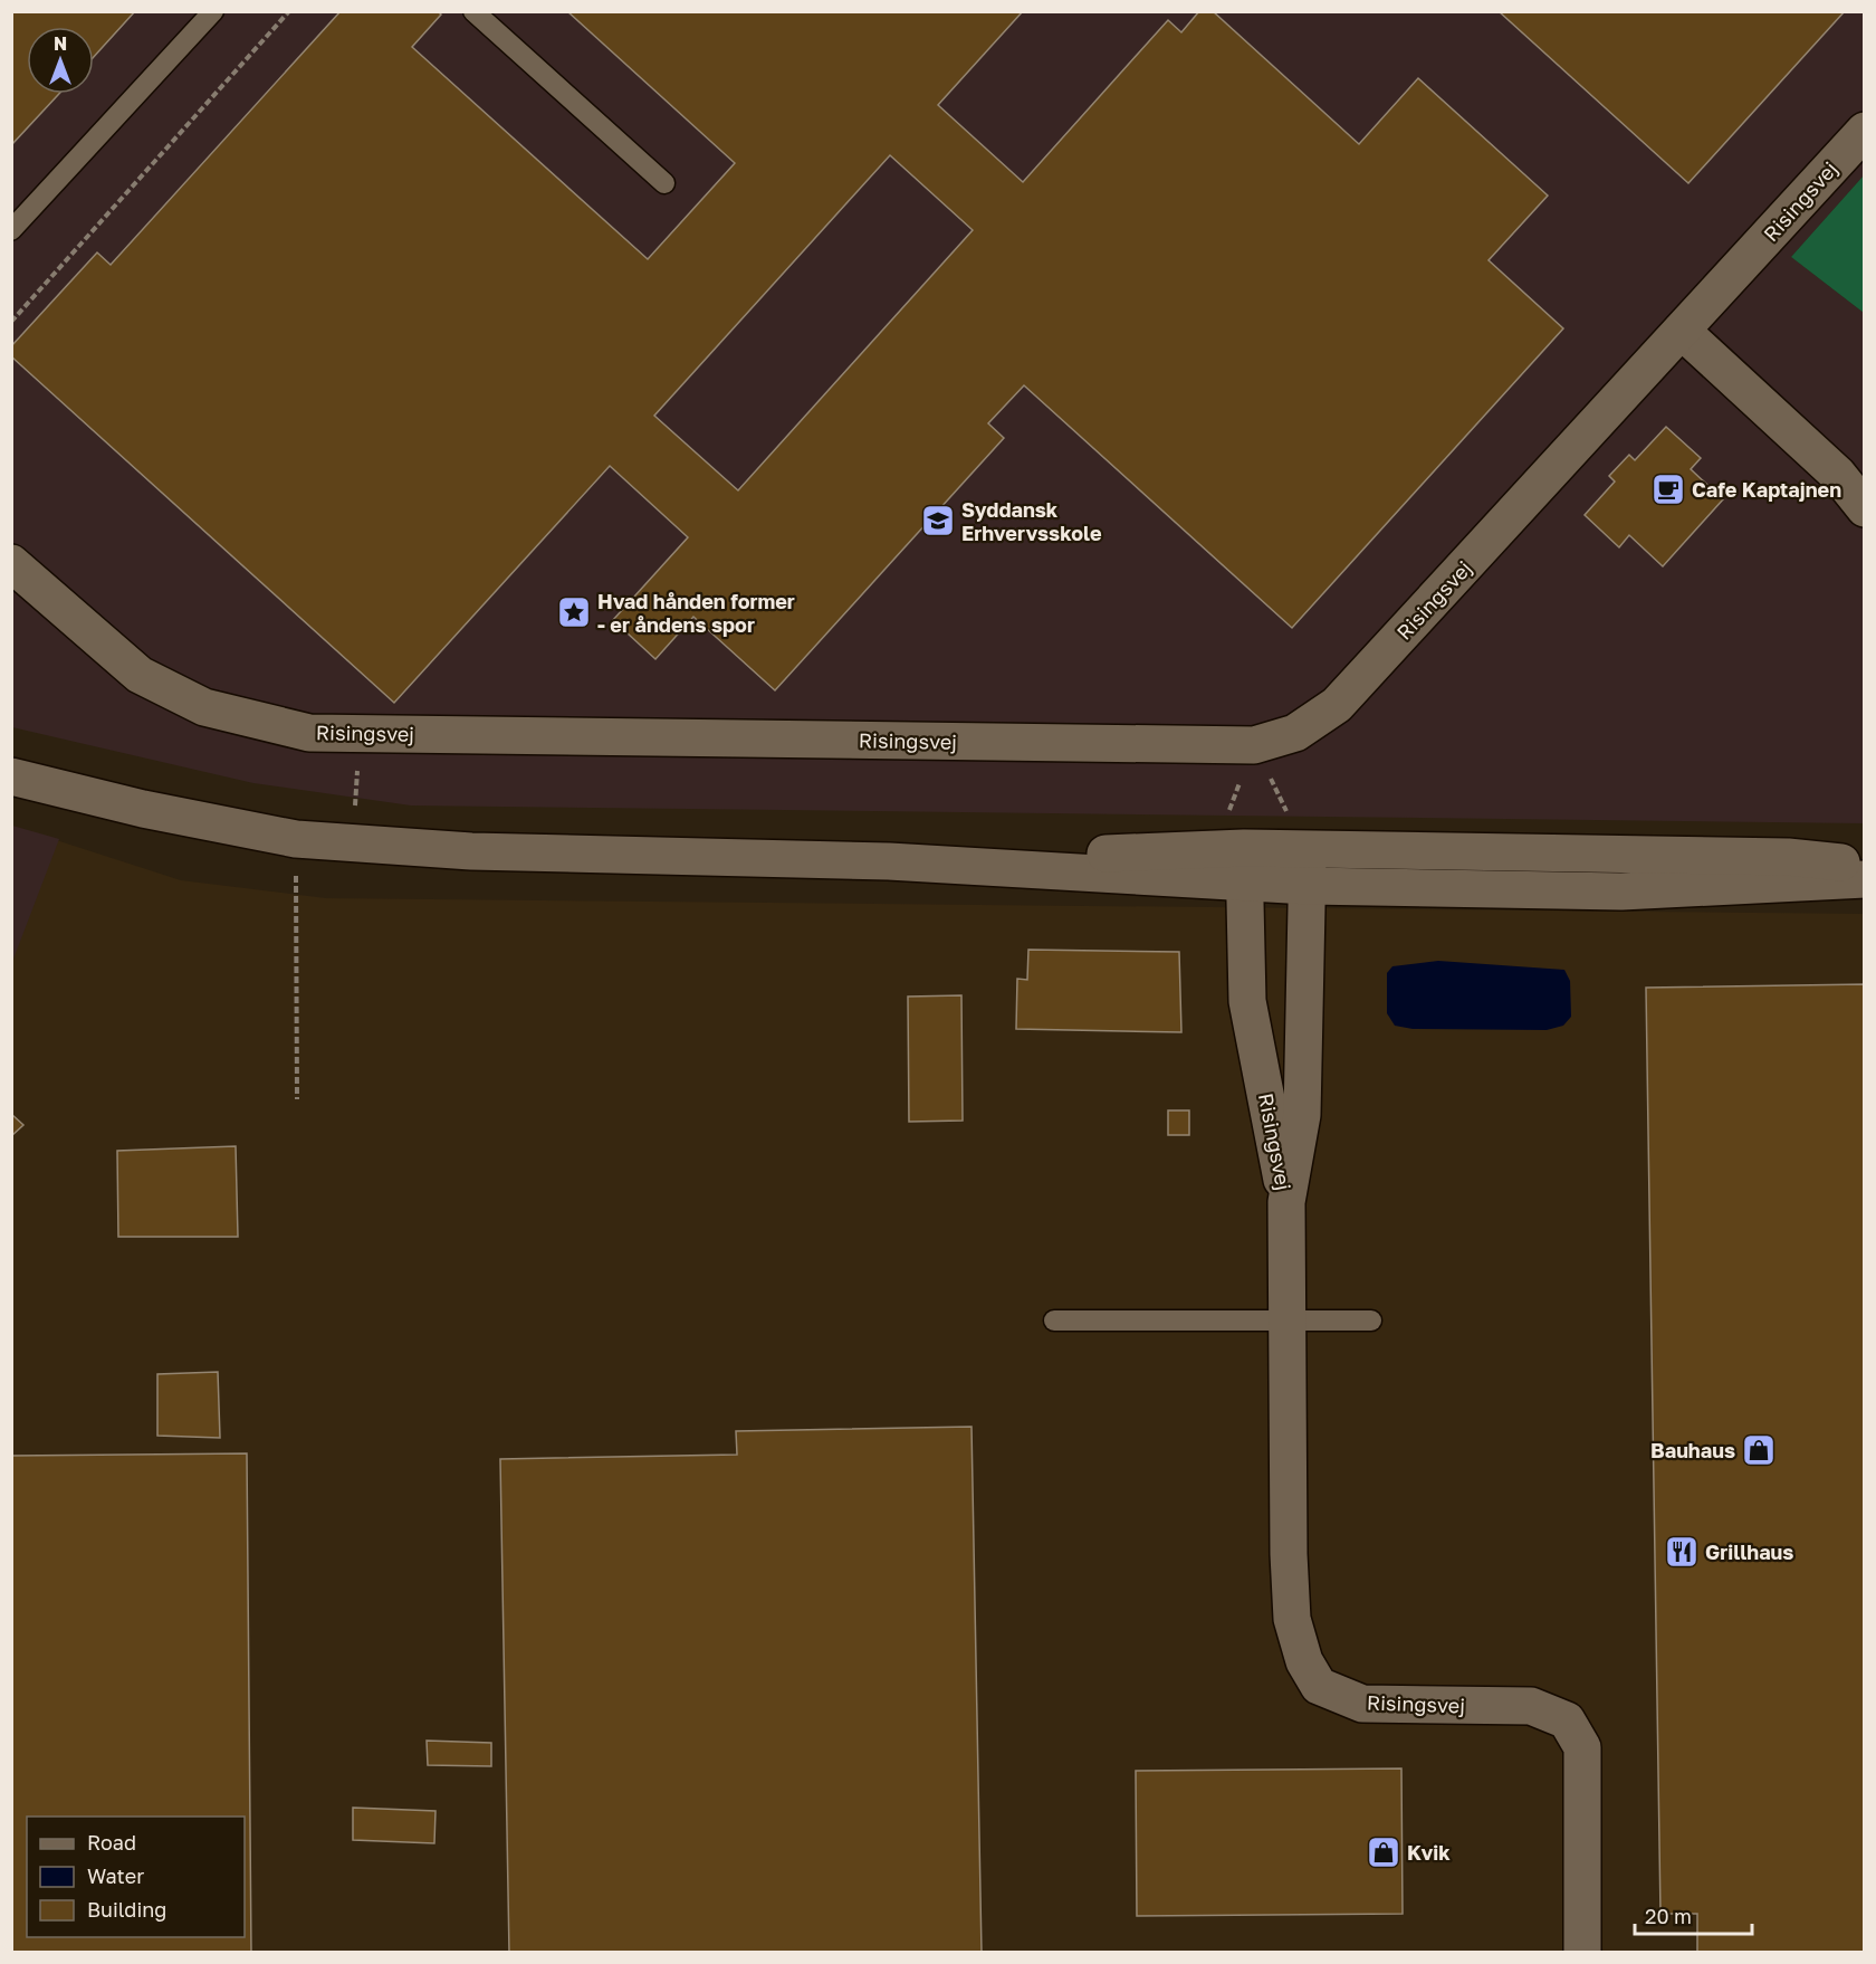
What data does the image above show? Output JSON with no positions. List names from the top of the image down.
{
  "streets": {
    "street": ["Risingsvej"]
  },
  "places": {
    "cafe": ["Cafe Kaptajnen"],
    "school or university": ["Syddansk Erhvervsskole"],
    "place": ["Hvad hånden former - er åndens spor"],
    "shop": ["Bauhaus", "Kvik"],
    "restaurant": ["Grillhaus"]
  },
  "legend": ["Road", "Water", "Building"],
  "scale_bar": "20 m",
  "north": "top"
}
